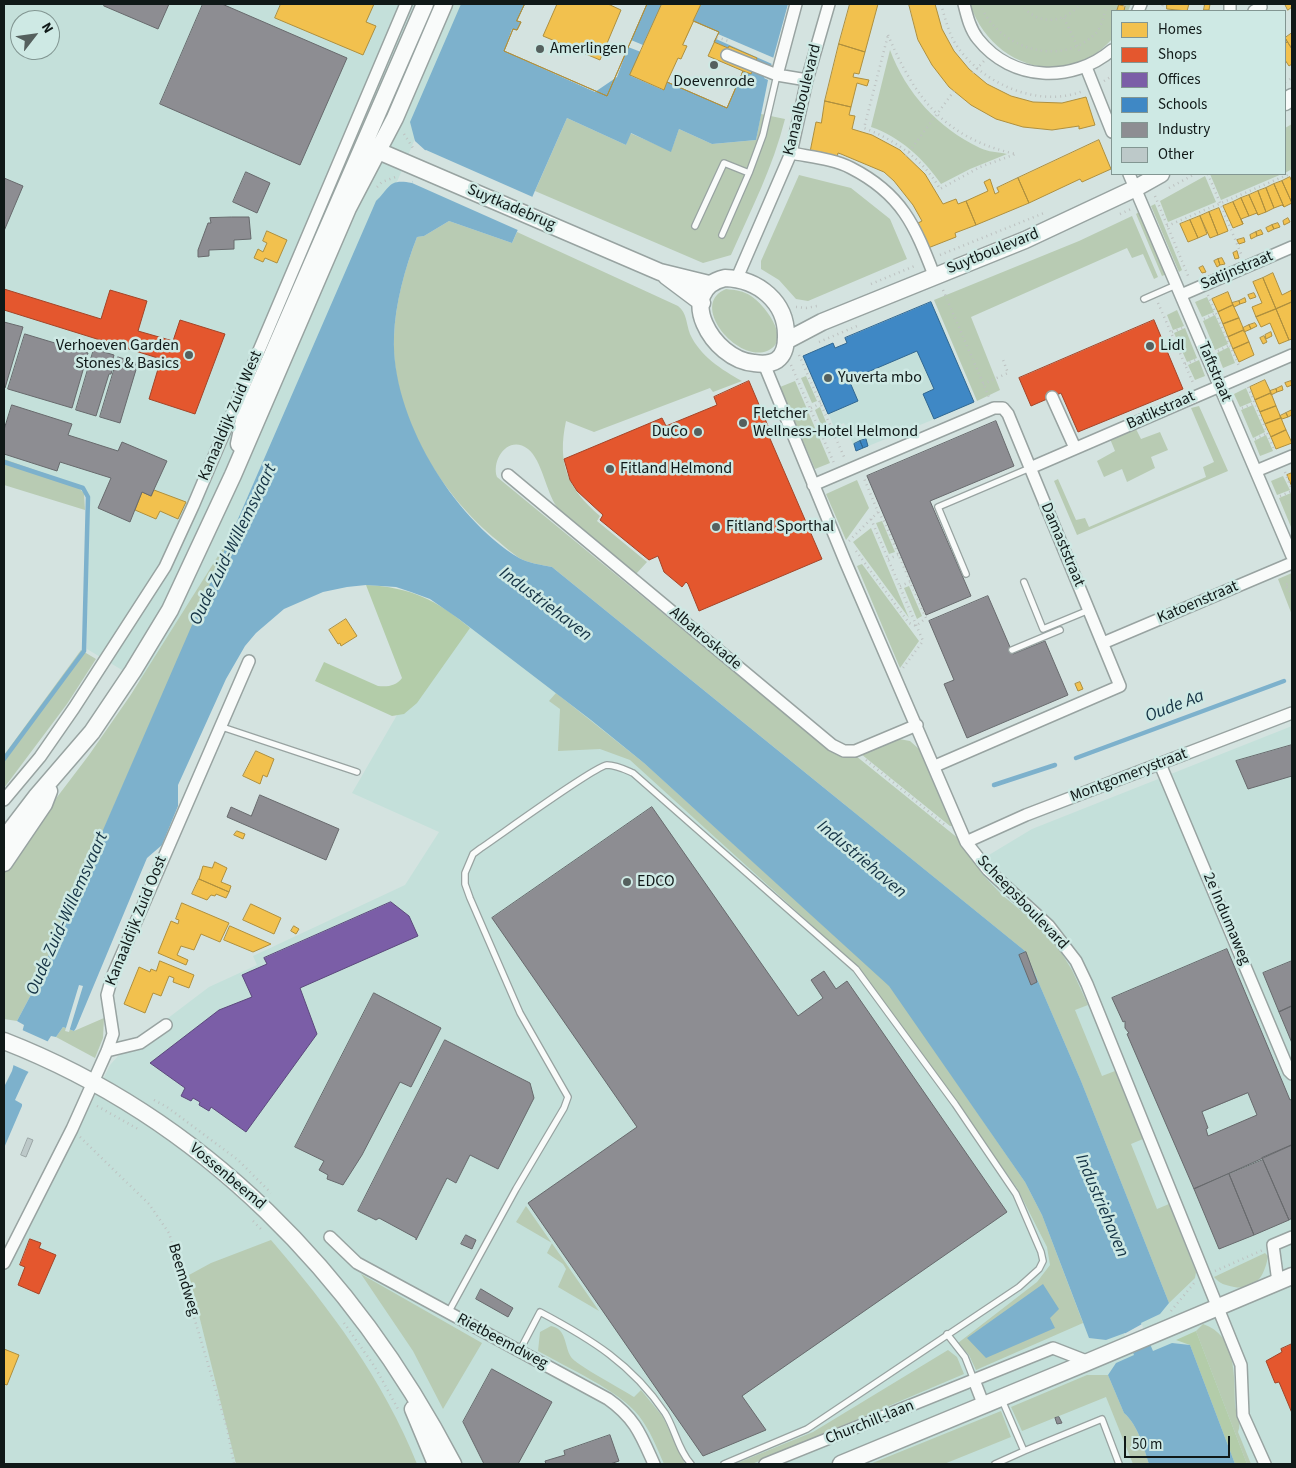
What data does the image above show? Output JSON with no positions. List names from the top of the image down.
{
  "streets": {
    "main road": [
      "Suytkadebrug",
      "Suytboulevard",
      "Kanaaldijk Zuid West",
      "Vossenbeemd",
      "Churchill-laan"
    ],
    "street": [
      "Kanaalboulevard",
      "Satijnstraat",
      "Taftstraat",
      "Batikstraat",
      "Damaststraat",
      "Katoenstraat",
      "Albatroskade",
      "Montgomerystraat",
      "Scheepsboulevard",
      "2e Indumaweg",
      "Kanaaldijk Zuid Oost",
      "Rietbeemdweg"
    ],
    "path": ["Beemdweg"]
  },
  "crossings": [
    ["Kanaalboulevard", "Suytkadebrug"],
    ["Kanaalboulevard", "Suytboulevard"],
    ["Kanaalboulevard", "Scheepsboulevard"],
    ["Suytkadebrug", "Suytboulevard"],
    ["Suytkadebrug", "Kanaaldijk Zuid West"],
    ["Suytkadebrug", "Scheepsboulevard"],
    ["Suytboulevard", "Taftstraat"],
    ["Suytboulevard", "Scheepsboulevard"],
    ["Satijnstraat", "Taftstraat"],
    ["Taftstraat", "Batikstraat"],
    ["Batikstraat", "Damaststraat"],
    ["Damaststraat", "Katoenstraat"],
    ["Damaststraat", "Scheepsboulevard"],
    ["Montgomerystraat", "Scheepsboulevard"],
    ["Montgomerystraat", "2e Indumaweg"],
    ["Scheepsboulevard", "Churchill-laan"],
    ["Kanaaldijk Zuid Oost", "Vossenbeemd"],
    ["Kanaaldijk Zuid Oost", "Beemdweg"]
  ],
  "water": ["Oude Zuid-Willemsvaart", "Industriehaven", "Oude Aa"],
  "places": [
    "Amerlingen",
    "Doevenrode",
    "Lidl",
    "Verhoeven Garden Stones & Basics",
    "Yuverta mbo",
    "Fletcher Wellness-Hotel Helmond",
    "DuCo",
    "Fitland Helmond",
    "Fitland Sporthal",
    "EDCO"
  ],
  "legend": [
    "Homes",
    "Shops",
    "Offices",
    "Schools",
    "Industry",
    "Other"
  ],
  "scale_bar": "50 m",
  "north": "top right"
}
